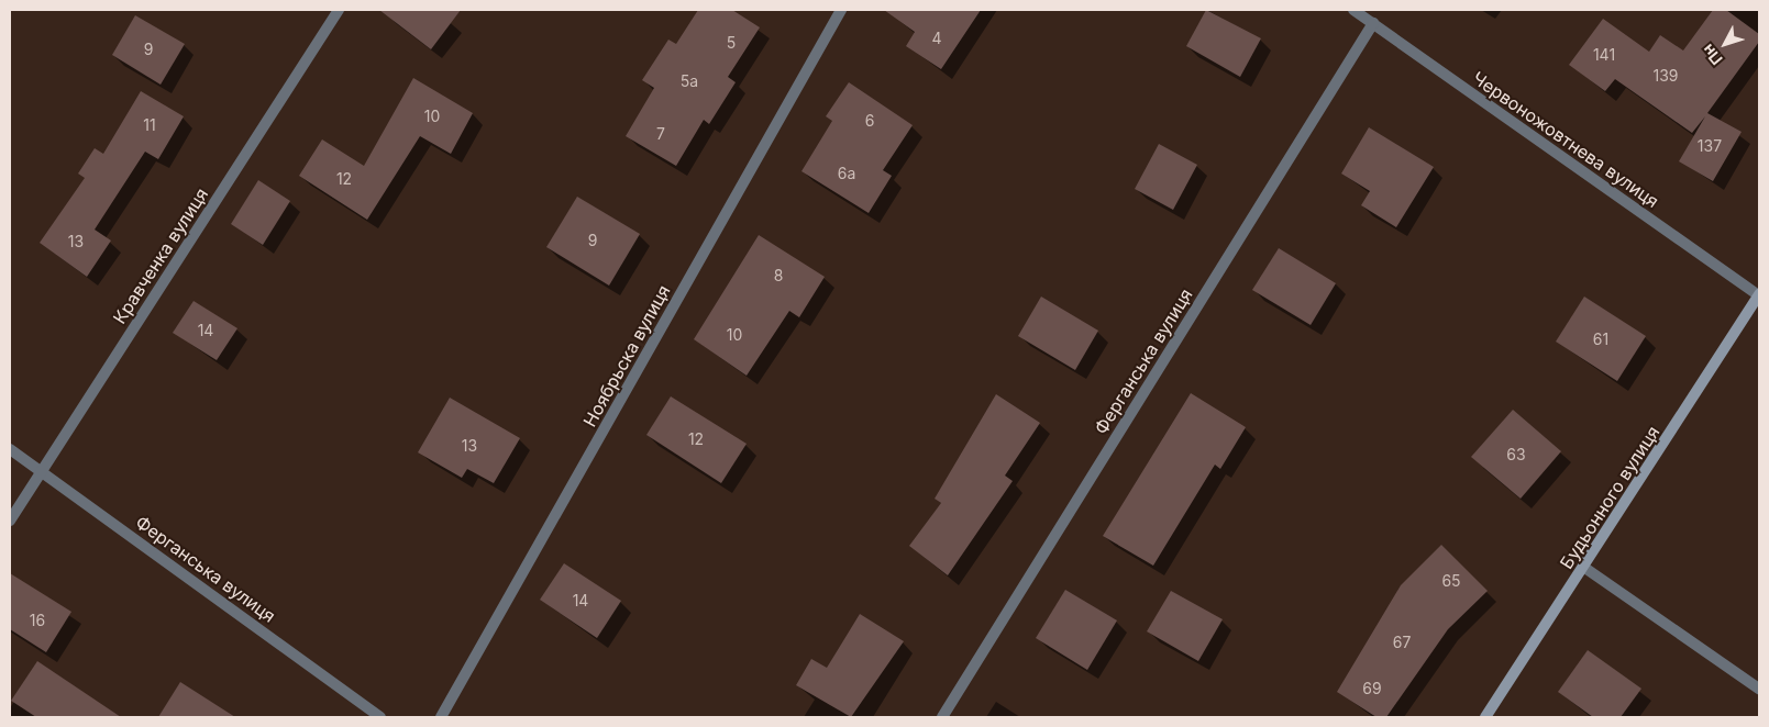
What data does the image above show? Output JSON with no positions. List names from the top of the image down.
{
  "streets": {
    "main road": ["Будьонного вулиця"],
    "street": [
      "Червоножовтнева вулиця",
      "Кравченка вулиця",
      "Ноябрьска вулиця",
      "Ферганська вулиця"
    ]
  },
  "crossings": [
    ["Червоножовтнева вулиця", "Ферганська вулиця"],
    ["Червоножовтнева вулиця", "Будьонного вулиця"],
    ["Кравченка вулиця", "Ферганська вулиця"]
  ],
  "house_numbers": [
    "4",
    "5",
    "9",
    "141",
    "139",
    "5а",
    "10",
    "6",
    "11",
    "7",
    "137",
    "6а",
    "12",
    "9",
    "13",
    "8",
    "14",
    "10",
    "61",
    "12",
    "13",
    "63",
    "65",
    "14",
    "16",
    "67",
    "69"
  ],
  "north": "bottom left"
}
